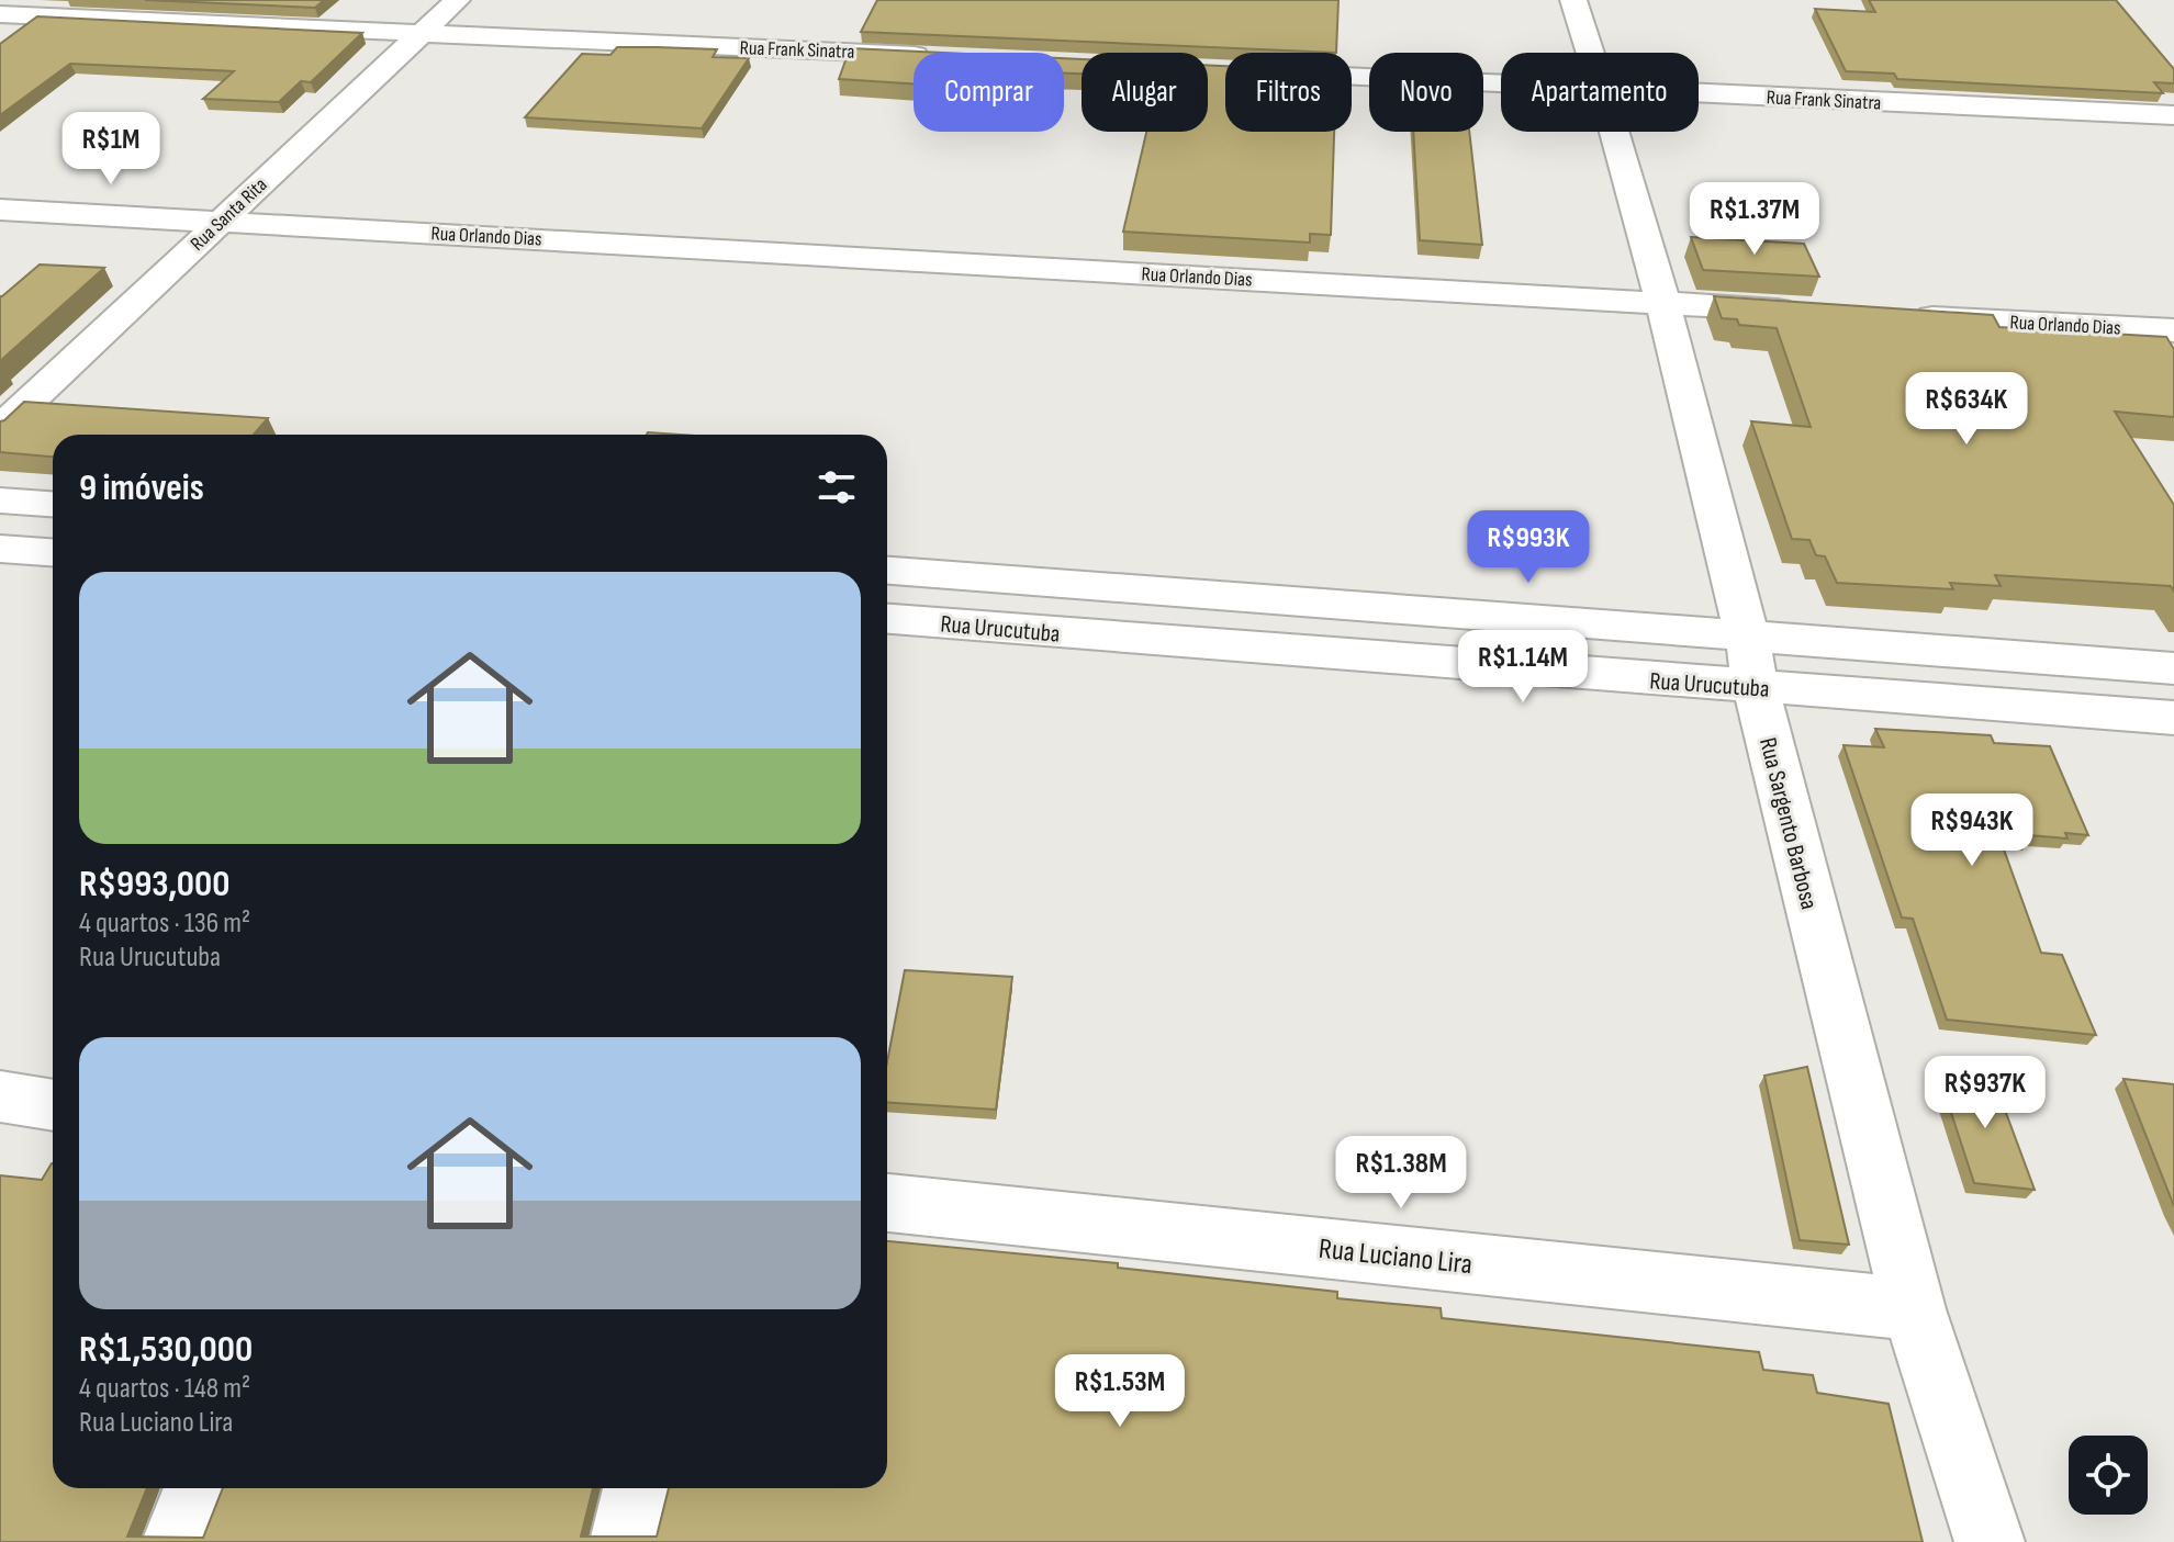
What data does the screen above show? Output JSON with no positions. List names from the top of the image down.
{
  "streets": {
    "street": [
      "Rua Frank Sinatra",
      "Rua Santa Rita",
      "Rua Orlando Dias",
      "Rua Urucutuba",
      "Rua Sargento Barbosa",
      "Rua Luciano Lira"
    ]
  },
  "crossings": [
    ["Rua Frank Sinatra", "Rua Santa Rita"],
    ["Rua Santa Rita", "Rua Orlando Dias"],
    ["Rua Orlando Dias", "Rua Sargento Barbosa"],
    ["Rua Urucutuba", "Rua Sargento Barbosa"],
    ["Rua Sargento Barbosa", "Rua Luciano Lira"]
  ],
  "page": {
    "chip": [
      "Comprar",
      "Alugar",
      "Filtros",
      "Novo",
      "Apartamento"
    ],
    "price": [
      "R$1M",
      "R$1.37M",
      "R$634K",
      "R$993K",
      "R$1.14M",
      "R$943K",
      "R$937K",
      "R$1.38M",
      "R$1.53M"
    ],
    "heading": "9 imóveis",
    "list": [
      {
        "name": "R$993,000",
        "note": "4 quartos · 136 m² · Rua Urucutuba"
      },
      {
        "name": "R$1,530,000",
        "note": "4 quartos · 148 m² · Rua Luciano Lira"
      }
    ]
  }
}
